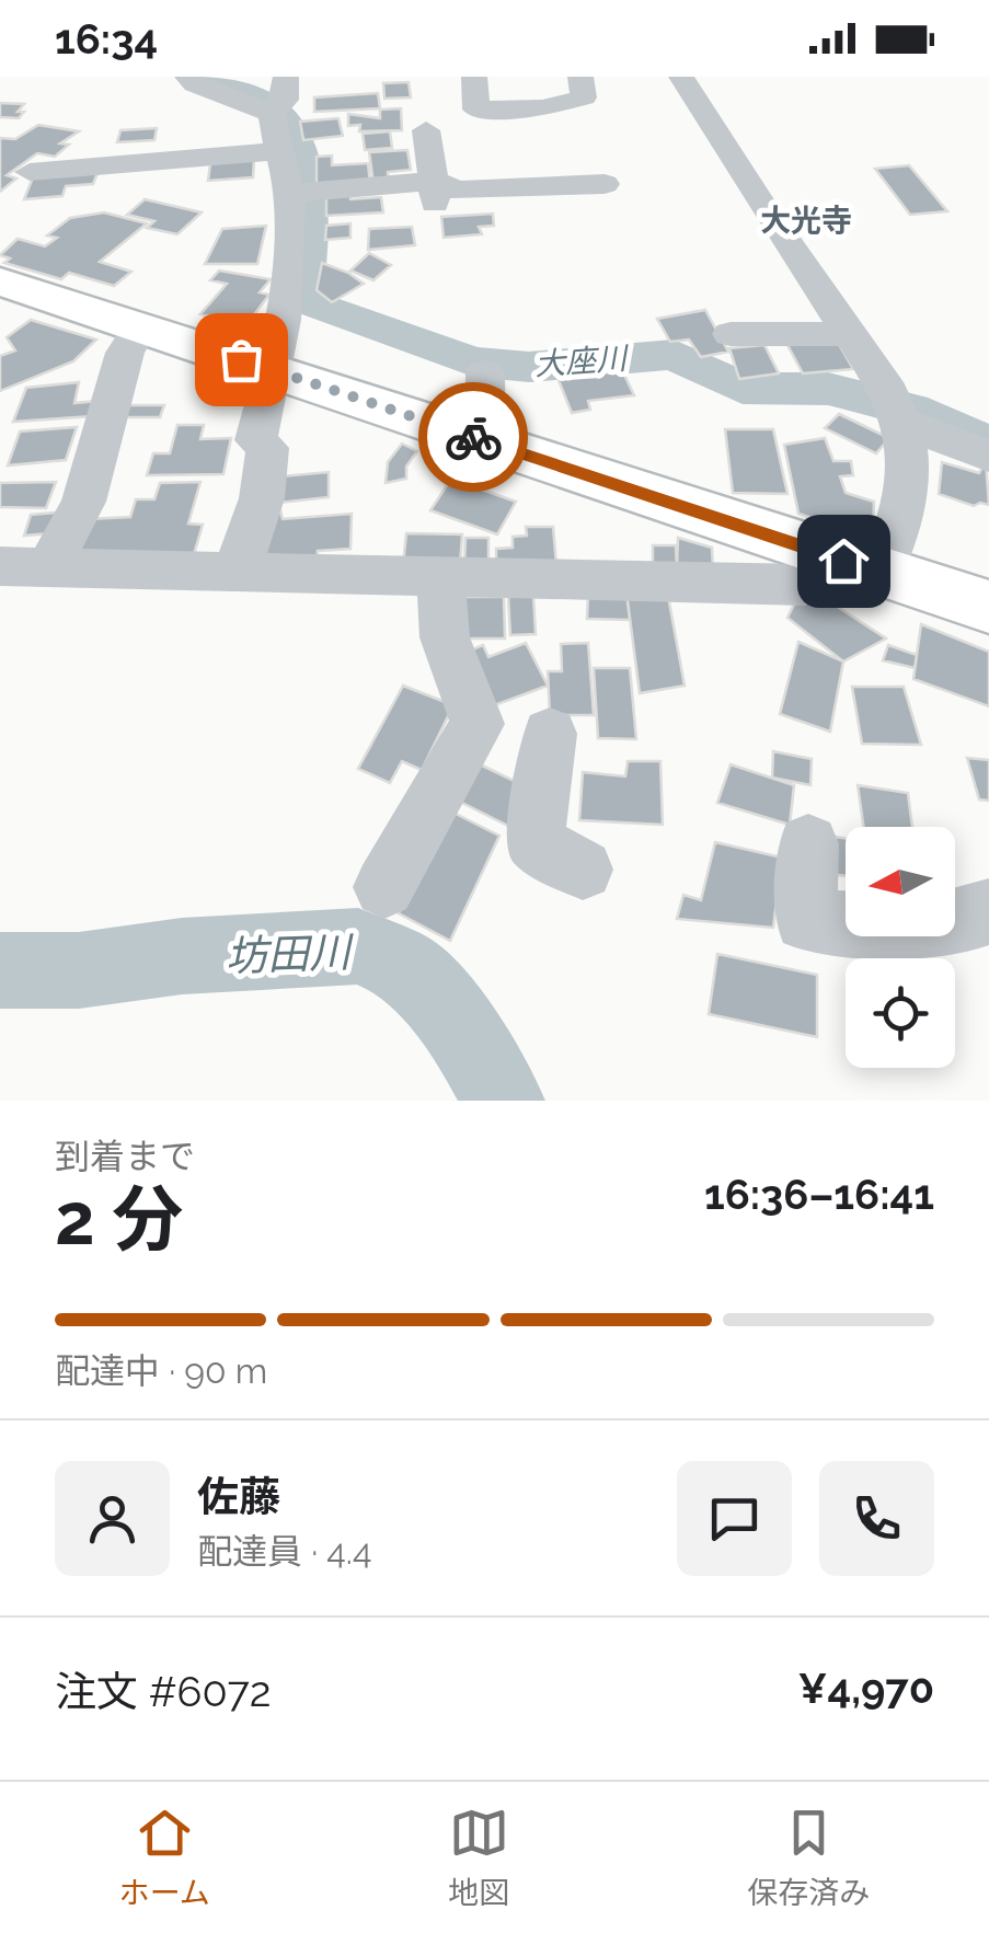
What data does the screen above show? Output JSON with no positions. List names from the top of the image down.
{
  "districts": ["大光寺"],
  "water": ["大座川", "坊田川"],
  "north": "left",
  "page": {
    "status": "16:34",
    "heading": ["2 分", "到着まで", "16:36–16:41"],
    "panel": [
      "佐藤",
      "配達員 · 4.4",
      "注文 #6072",
      "¥4,970"
    ],
    "bar": "配達中 · 90 m",
    "tabs": ["ホーム", "地図", "保存済み"]
  }
}
